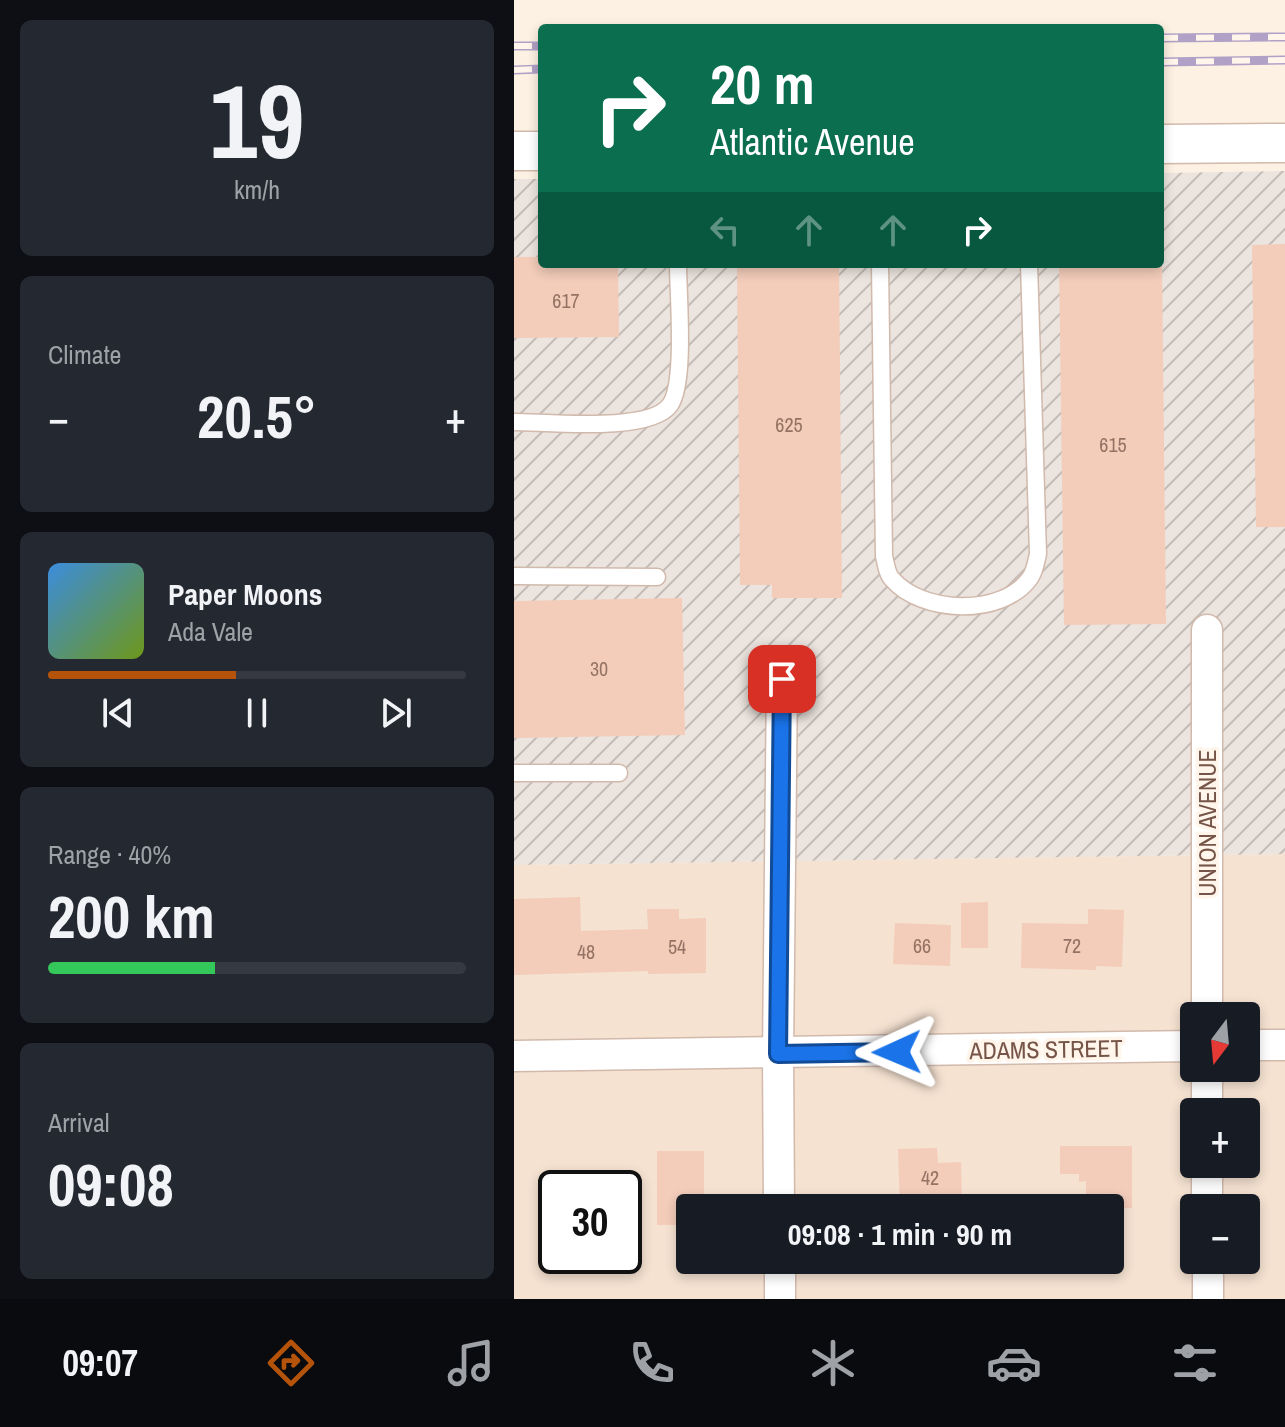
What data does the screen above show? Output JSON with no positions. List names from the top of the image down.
{
  "streets": {
    "street": ["UNION AVENUE", "ADAMS STREET"]
  },
  "house_numbers": [
    "617",
    "625",
    "615",
    "30",
    "66",
    "72",
    "54",
    "48",
    "42"
  ],
  "north": "bottom",
  "page": {
    "tile": [
      ["19", "km/h"],
      "Climate",
      ["Range · 40%", "200 km"],
      ["Arrival", "09:08"]
    ],
    "turn": ["20 m", "Atlantic Avenue"],
    "heat": ["−", "20.5°", "+"],
    "song": ["Paper Moons", "Ada Vale"],
    "map_buttons": ["+", "−"],
    "limit": "30",
    "trip": "09:08 · 1 min · 90 m",
    "tabs": "09:07"
  }
}
